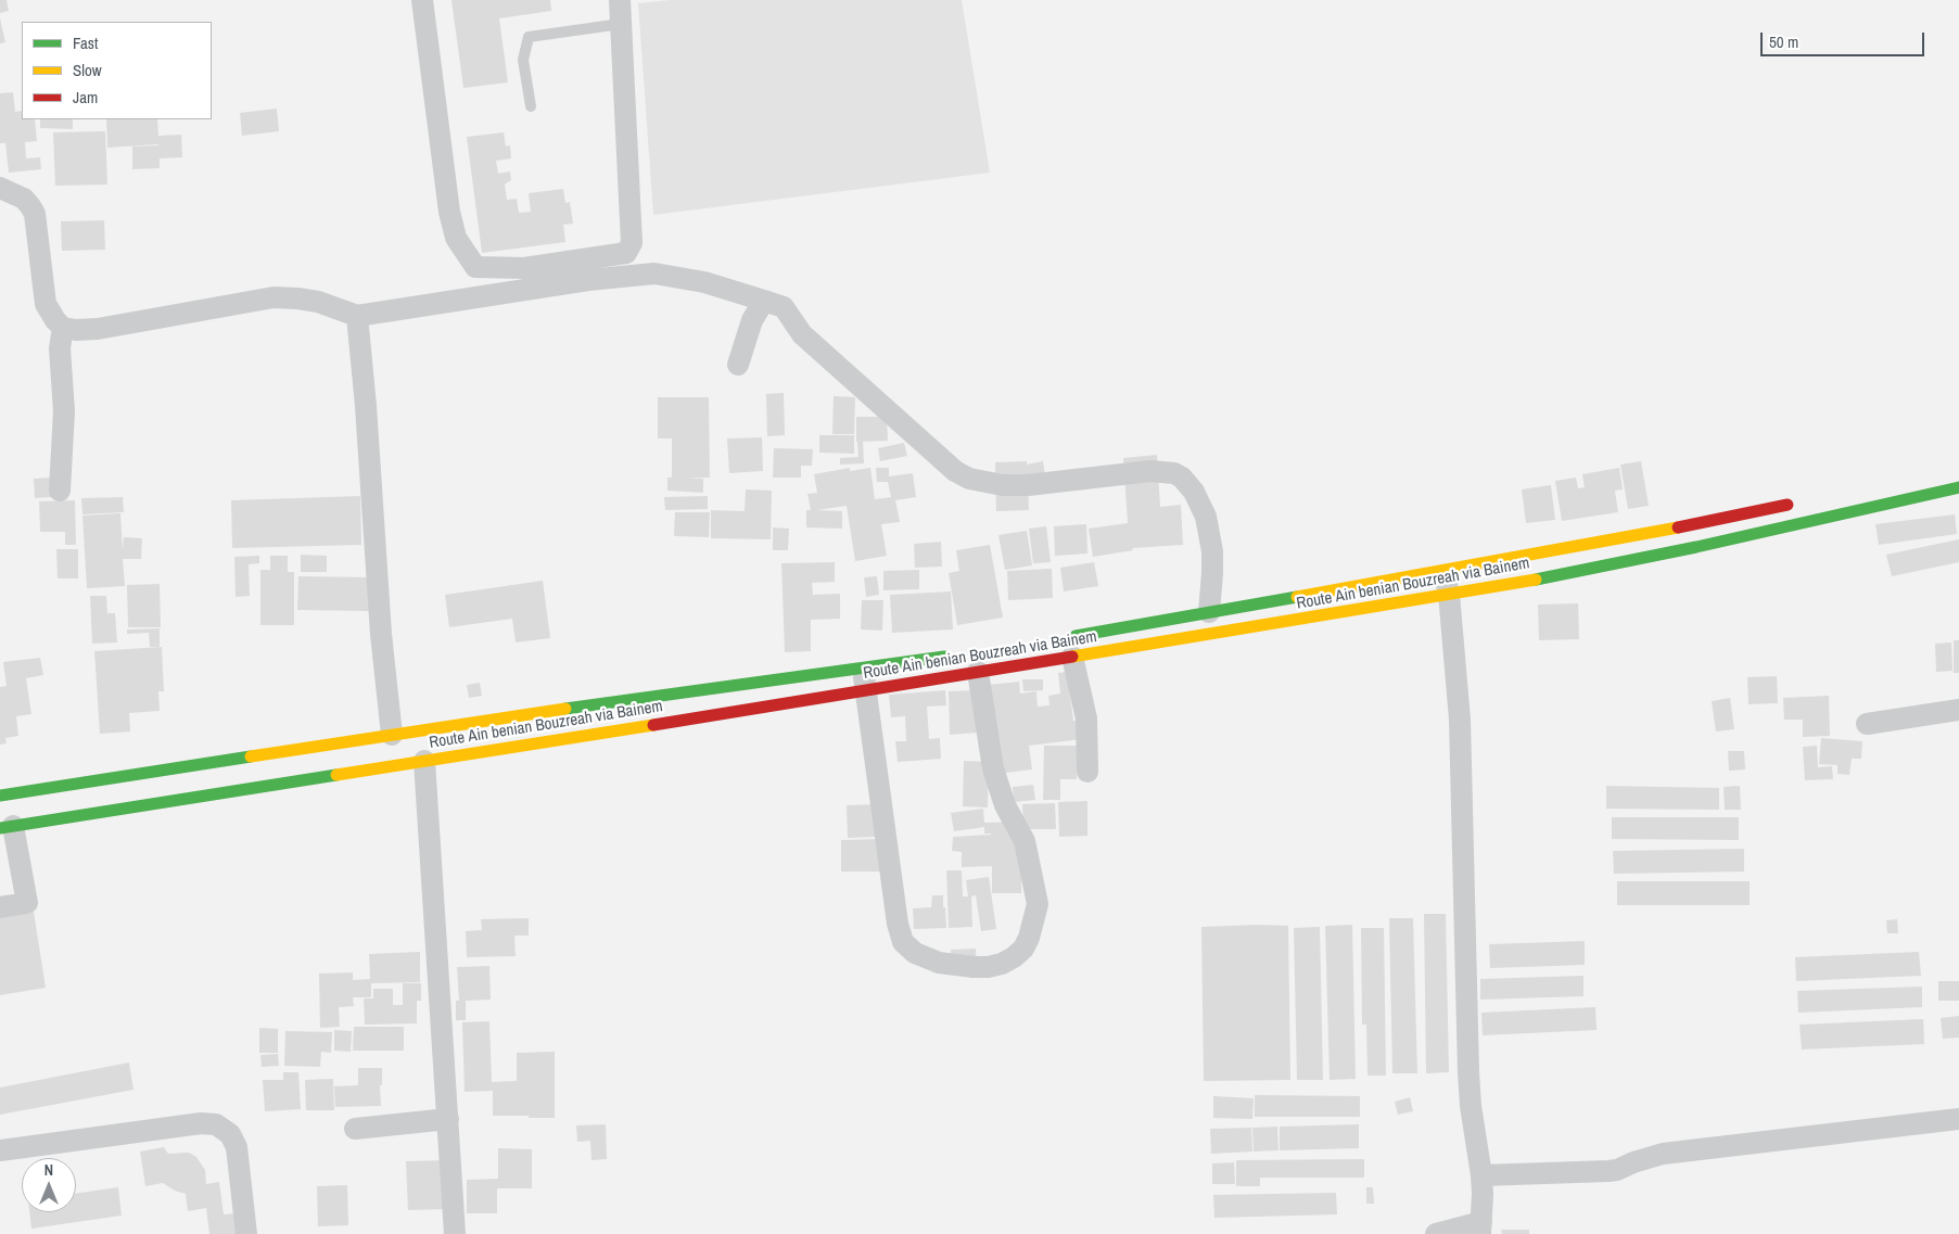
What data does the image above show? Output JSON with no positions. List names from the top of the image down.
{
  "streets": {
    "main road": ["Route Ain benian Bouzreah via Bainem"]
  },
  "legend": ["Fast", "Slow", "Jam"],
  "scale_bar": "50 m",
  "north": "top"
}
